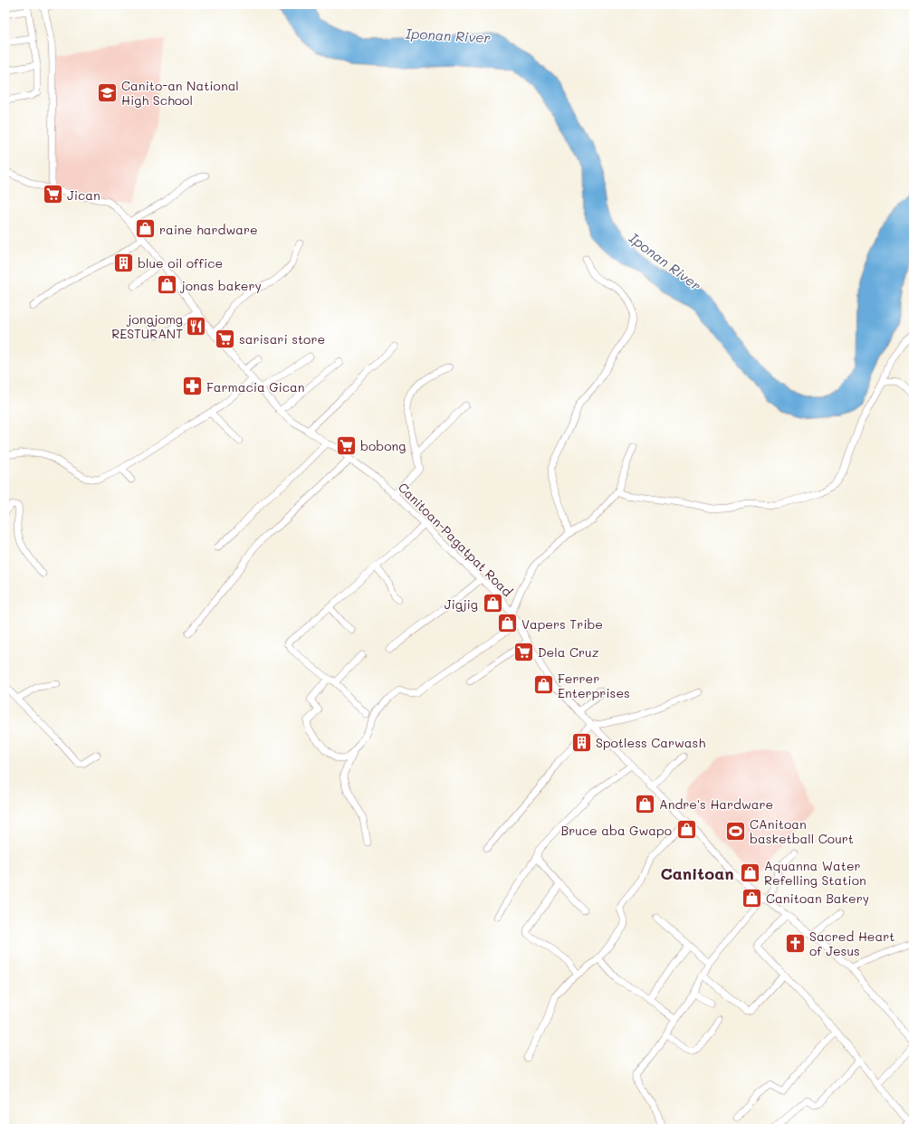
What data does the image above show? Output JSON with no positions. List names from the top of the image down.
{
  "streets": {
    "street": ["Canitoan-Pagatpat Road"]
  },
  "districts": ["Canitoan"],
  "water": ["Iponan River"],
  "places": {
    "school or university": ["Canito-an National High School"],
    "supermarket": [
      "Jican",
      "sarisari store",
      "bobong",
      "Dela Cruz"
    ],
    "shop": [
      "raine hardware",
      "jonas bakery",
      "Jigjig",
      "Vapers Tribe",
      "Ferrer Enterprises",
      "Andre's Hardware",
      "Bruce aba Gwapo",
      "Aquanna Water Refelling Station",
      "Canitoan Bakery"
    ],
    "building": ["blue oil office", "Spotless Carwash"],
    "restaurant": ["jongjomg RESTURANT"],
    "pharmacy": ["Farmacia Gican"],
    "sports": ["CAnitoan basketball Court"],
    "church": ["Sacred Heart of Jesus"]
  }
}
